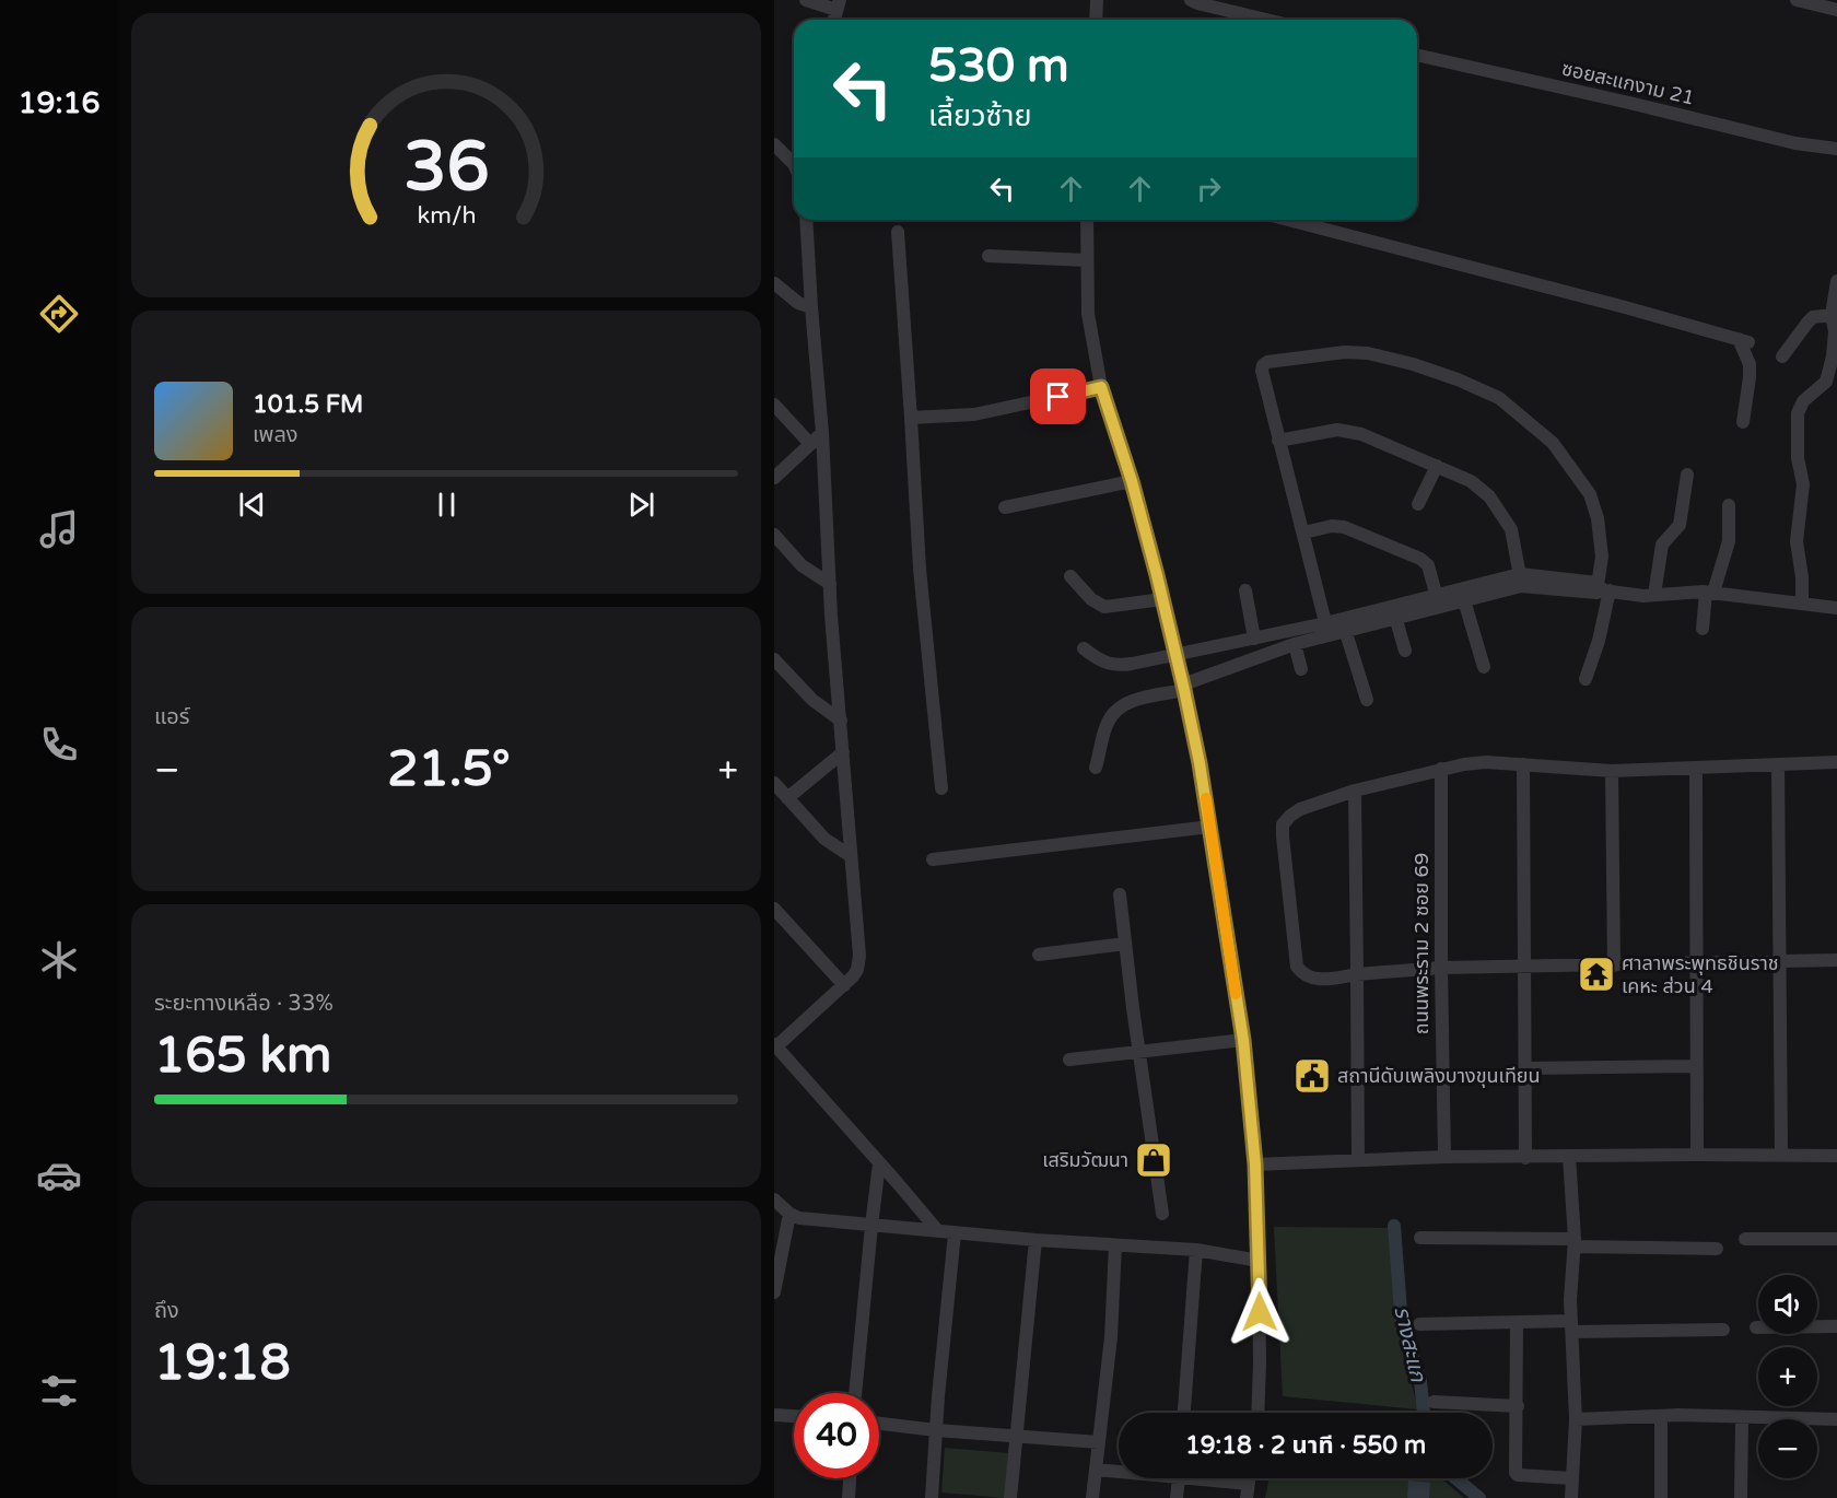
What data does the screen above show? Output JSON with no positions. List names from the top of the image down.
{
  "streets": {
    "street": ["ซอยสะแกงาม 21", "ถนนพระราม 2 ซอย 69"]
  },
  "water": ["รางสะแก"],
  "places": {
    "temple": ["ศาลาพระพุทธชินราช เคหะ ส่วน 4"],
    "public building": ["สถานีดับเพลิงบางขุนเทียน"],
    "shop": ["เสริมวัฒนา"]
  },
  "page": {
    "tabs": "19:16",
    "turn": ["530 m", "เลี้ยวซ้าย"],
    "song": ["101.5 FM", "เพลง"],
    "tile": [
      "แอร์",
      ["ระยะทางเหลือ · 33%", "165 km"],
      ["ถึง", "19:18"]
    ],
    "heat": ["−", "21.5°", "+"],
    "map_buttons": ["+", "−"],
    "limit": "40",
    "trip": "19:18 · 2 นาที · 550 m",
    "gauge": ["36", "km/h"]
  }
}
